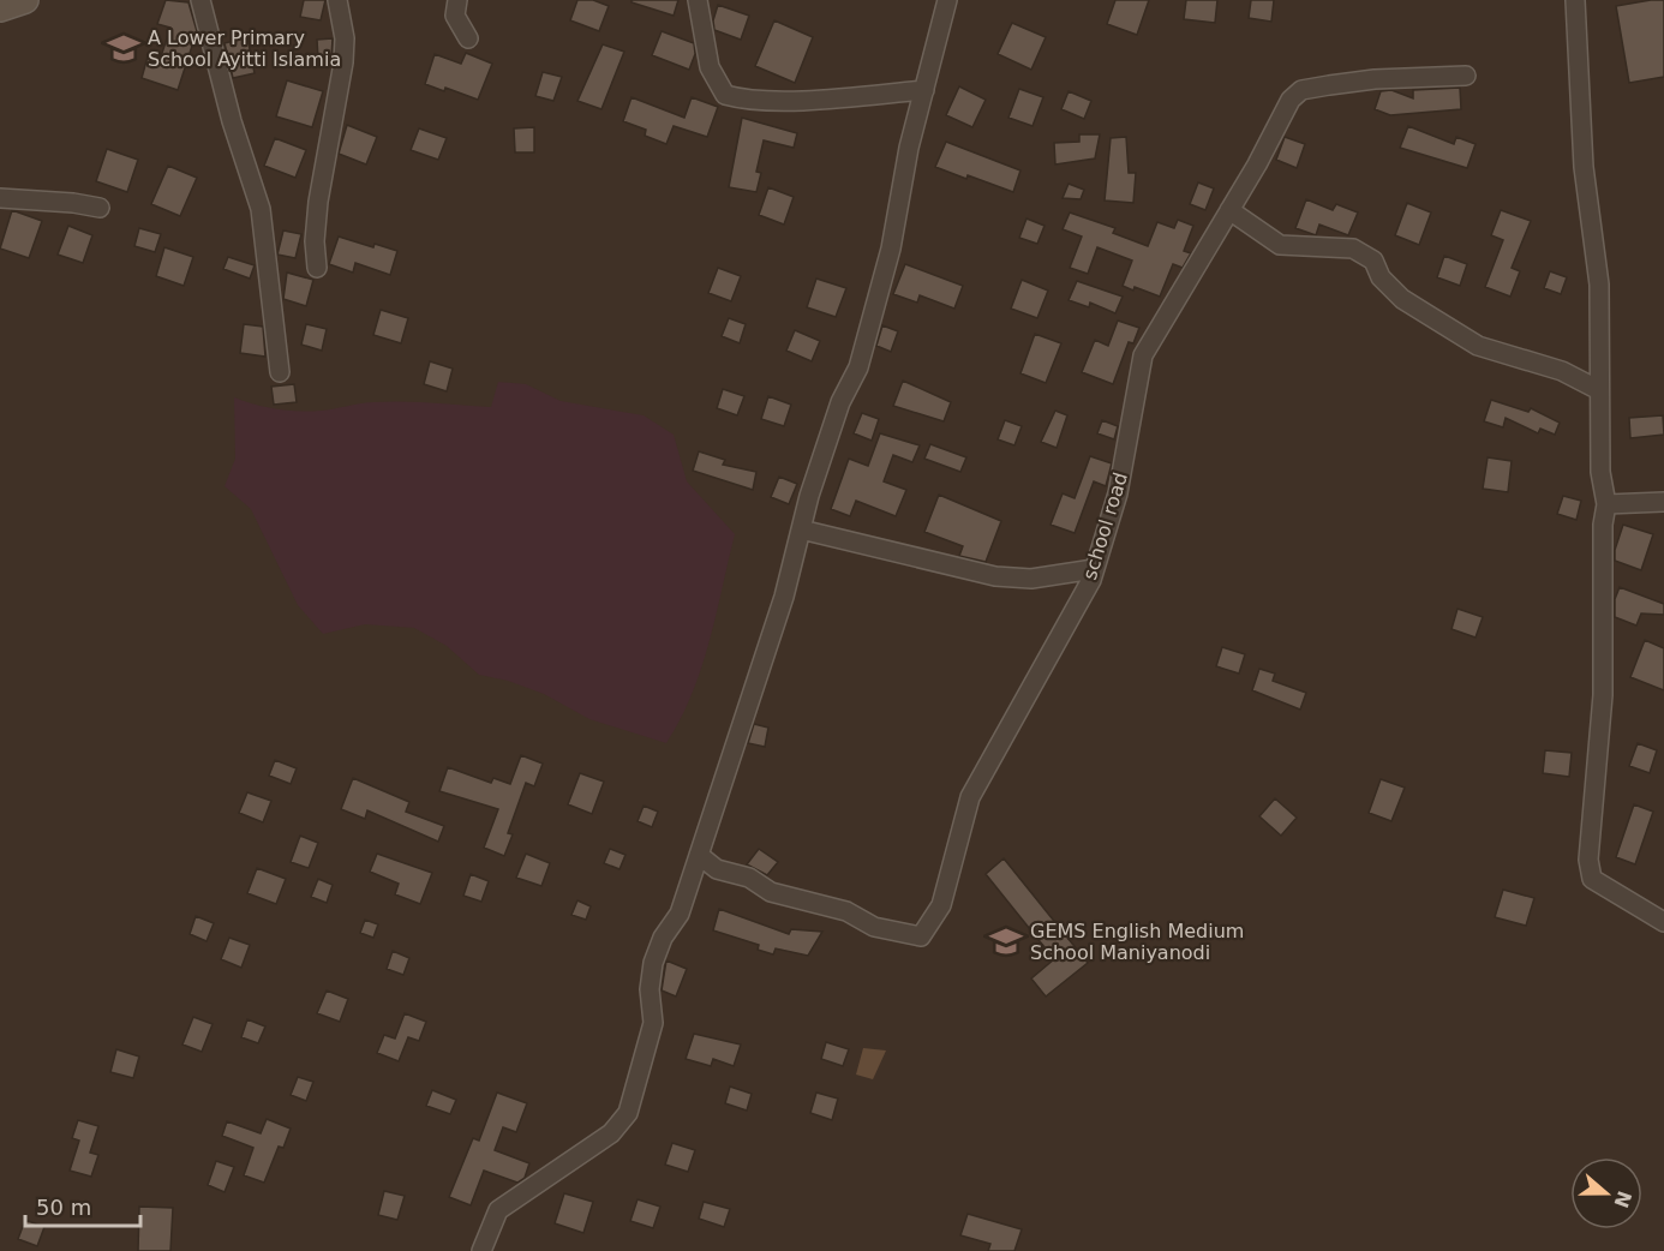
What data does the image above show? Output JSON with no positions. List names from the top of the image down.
{
  "streets": {
    "street": ["school road"]
  },
  "places": {
    "school or university": ["A Lower Primary School Ayitti Islamia", "GEMS English Medium School Maniyanodi"]
  },
  "scale_bar": "50 m",
  "north": "right"
}
